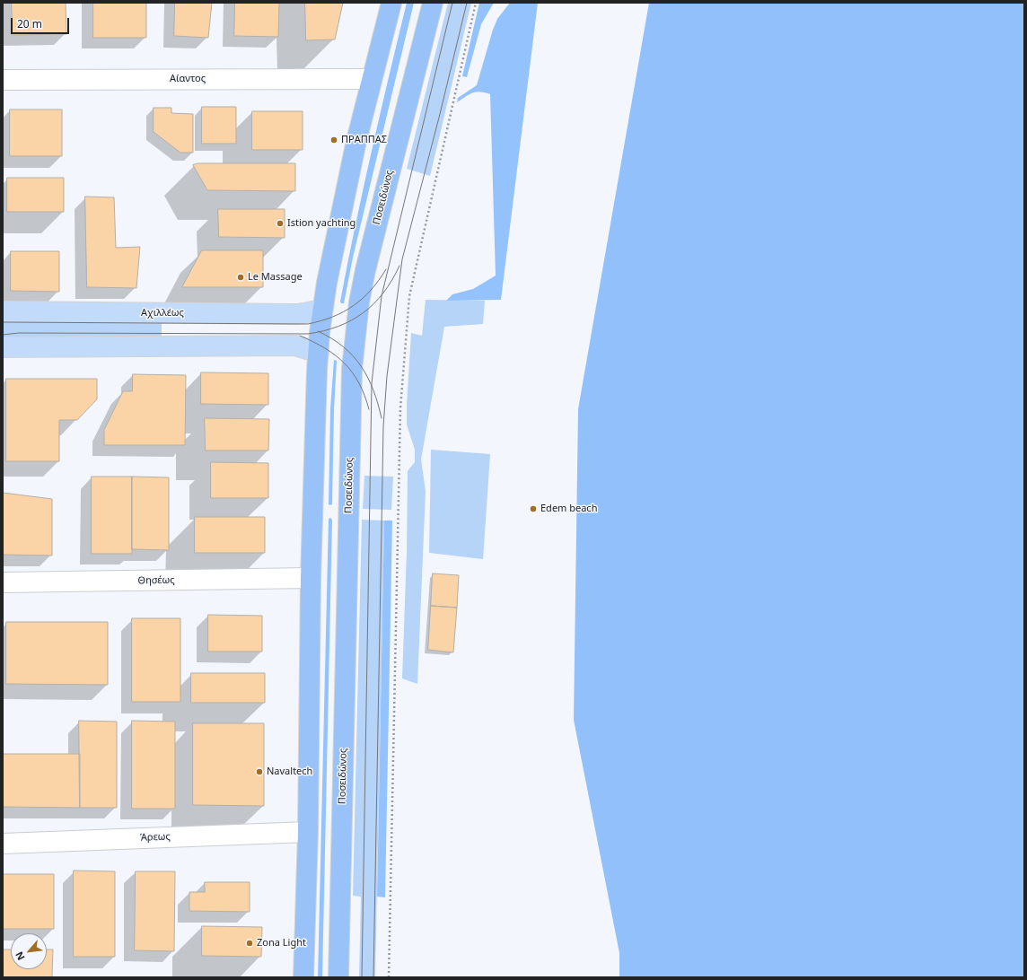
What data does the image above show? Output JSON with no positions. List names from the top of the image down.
{
  "streets": {
    "highway": ["Ποσειδώνος"],
    "main road": ["Αχιλλέως"],
    "street": ["Αίαντος", "Θησέως", "Άρεως"]
  },
  "places": [
    "ΠΡΑΠΠΑΣ",
    "Istion yachting",
    "Le Massage",
    "Edem beach",
    "Navaltech",
    "Zona Light"
  ],
  "scale_bar": "20 m",
  "north": "bottom left"
}
